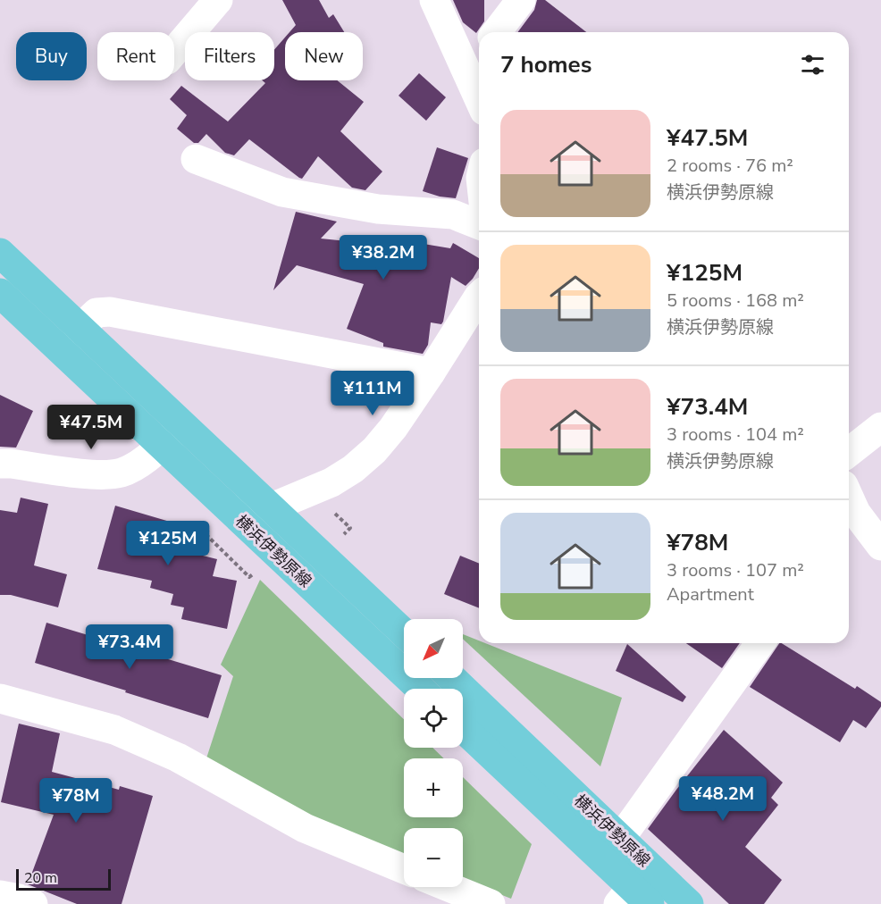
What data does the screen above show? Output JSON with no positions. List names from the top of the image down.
{
  "streets": {
    "main road": ["横浜伊勢原線"]
  },
  "scale_bar": "20 m",
  "north": "bottom left",
  "page": {
    "chip": [
      "Buy",
      "Rent",
      "Filters",
      "New"
    ],
    "heading": "7 homes",
    "list": [
      {
        "name": "¥47.5M",
        "note": "2 rooms · 76 m² · 横浜伊勢原線"
      },
      {
        "name": "¥125M",
        "note": "5 rooms · 168 m² · 横浜伊勢原線"
      },
      {
        "name": "¥73.4M",
        "note": "3 rooms · 104 m² · 横浜伊勢原線"
      },
      {
        "name": "¥78M",
        "note": "3 rooms · 107 m² · Apartment"
      }
    ],
    "price": [
      "¥38.2M",
      "¥111M",
      "¥47.5M",
      "¥125M",
      "¥73.4M",
      "¥48.2M",
      "¥78M"
    ],
    "map_buttons": ["+", "−"],
    "scale": "20 m"
  }
}
